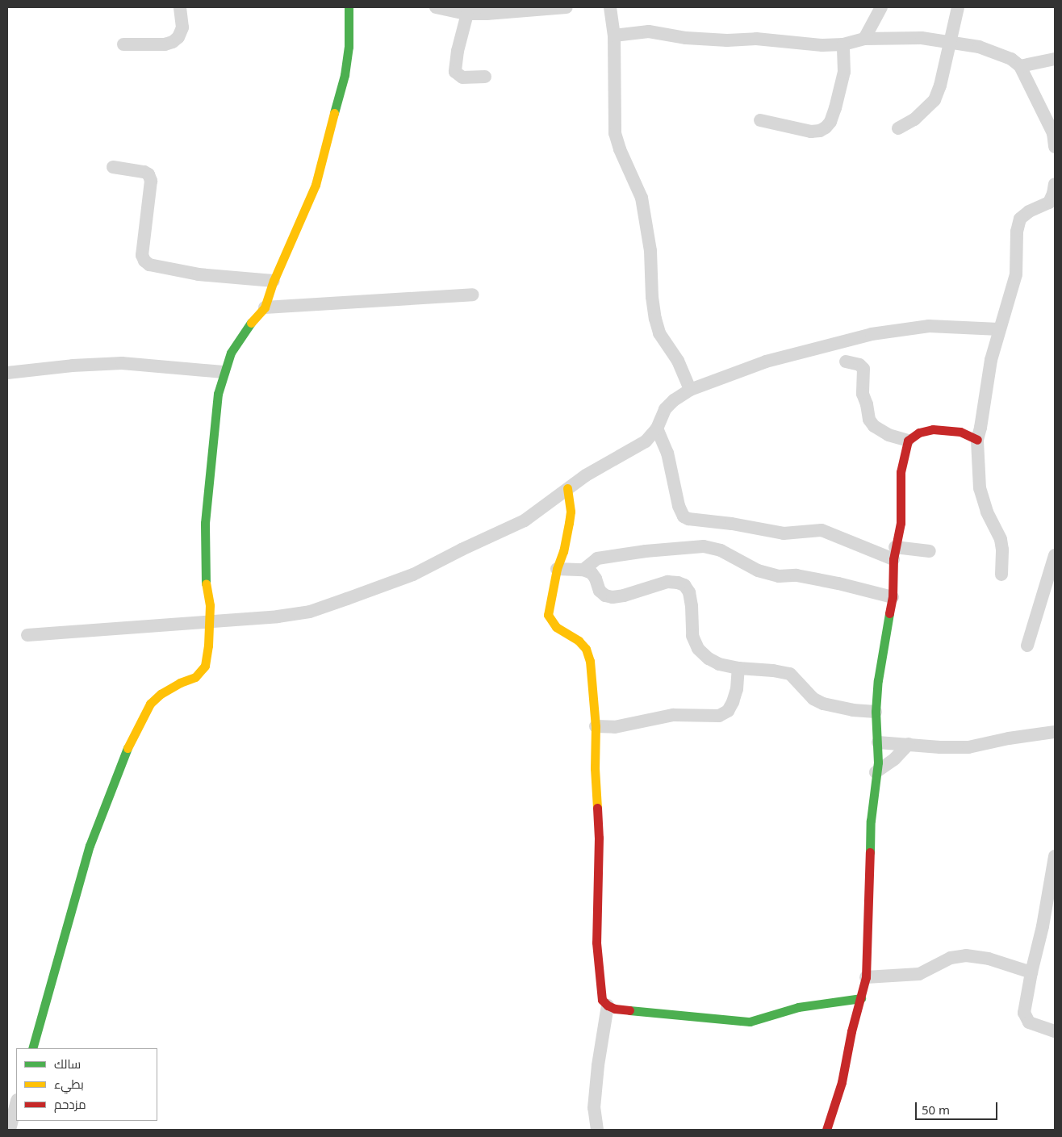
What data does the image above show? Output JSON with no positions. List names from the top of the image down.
{
  "legend": ["سالك", "بطيء", "مزدحم"],
  "scale_bar": "50 m"
}
